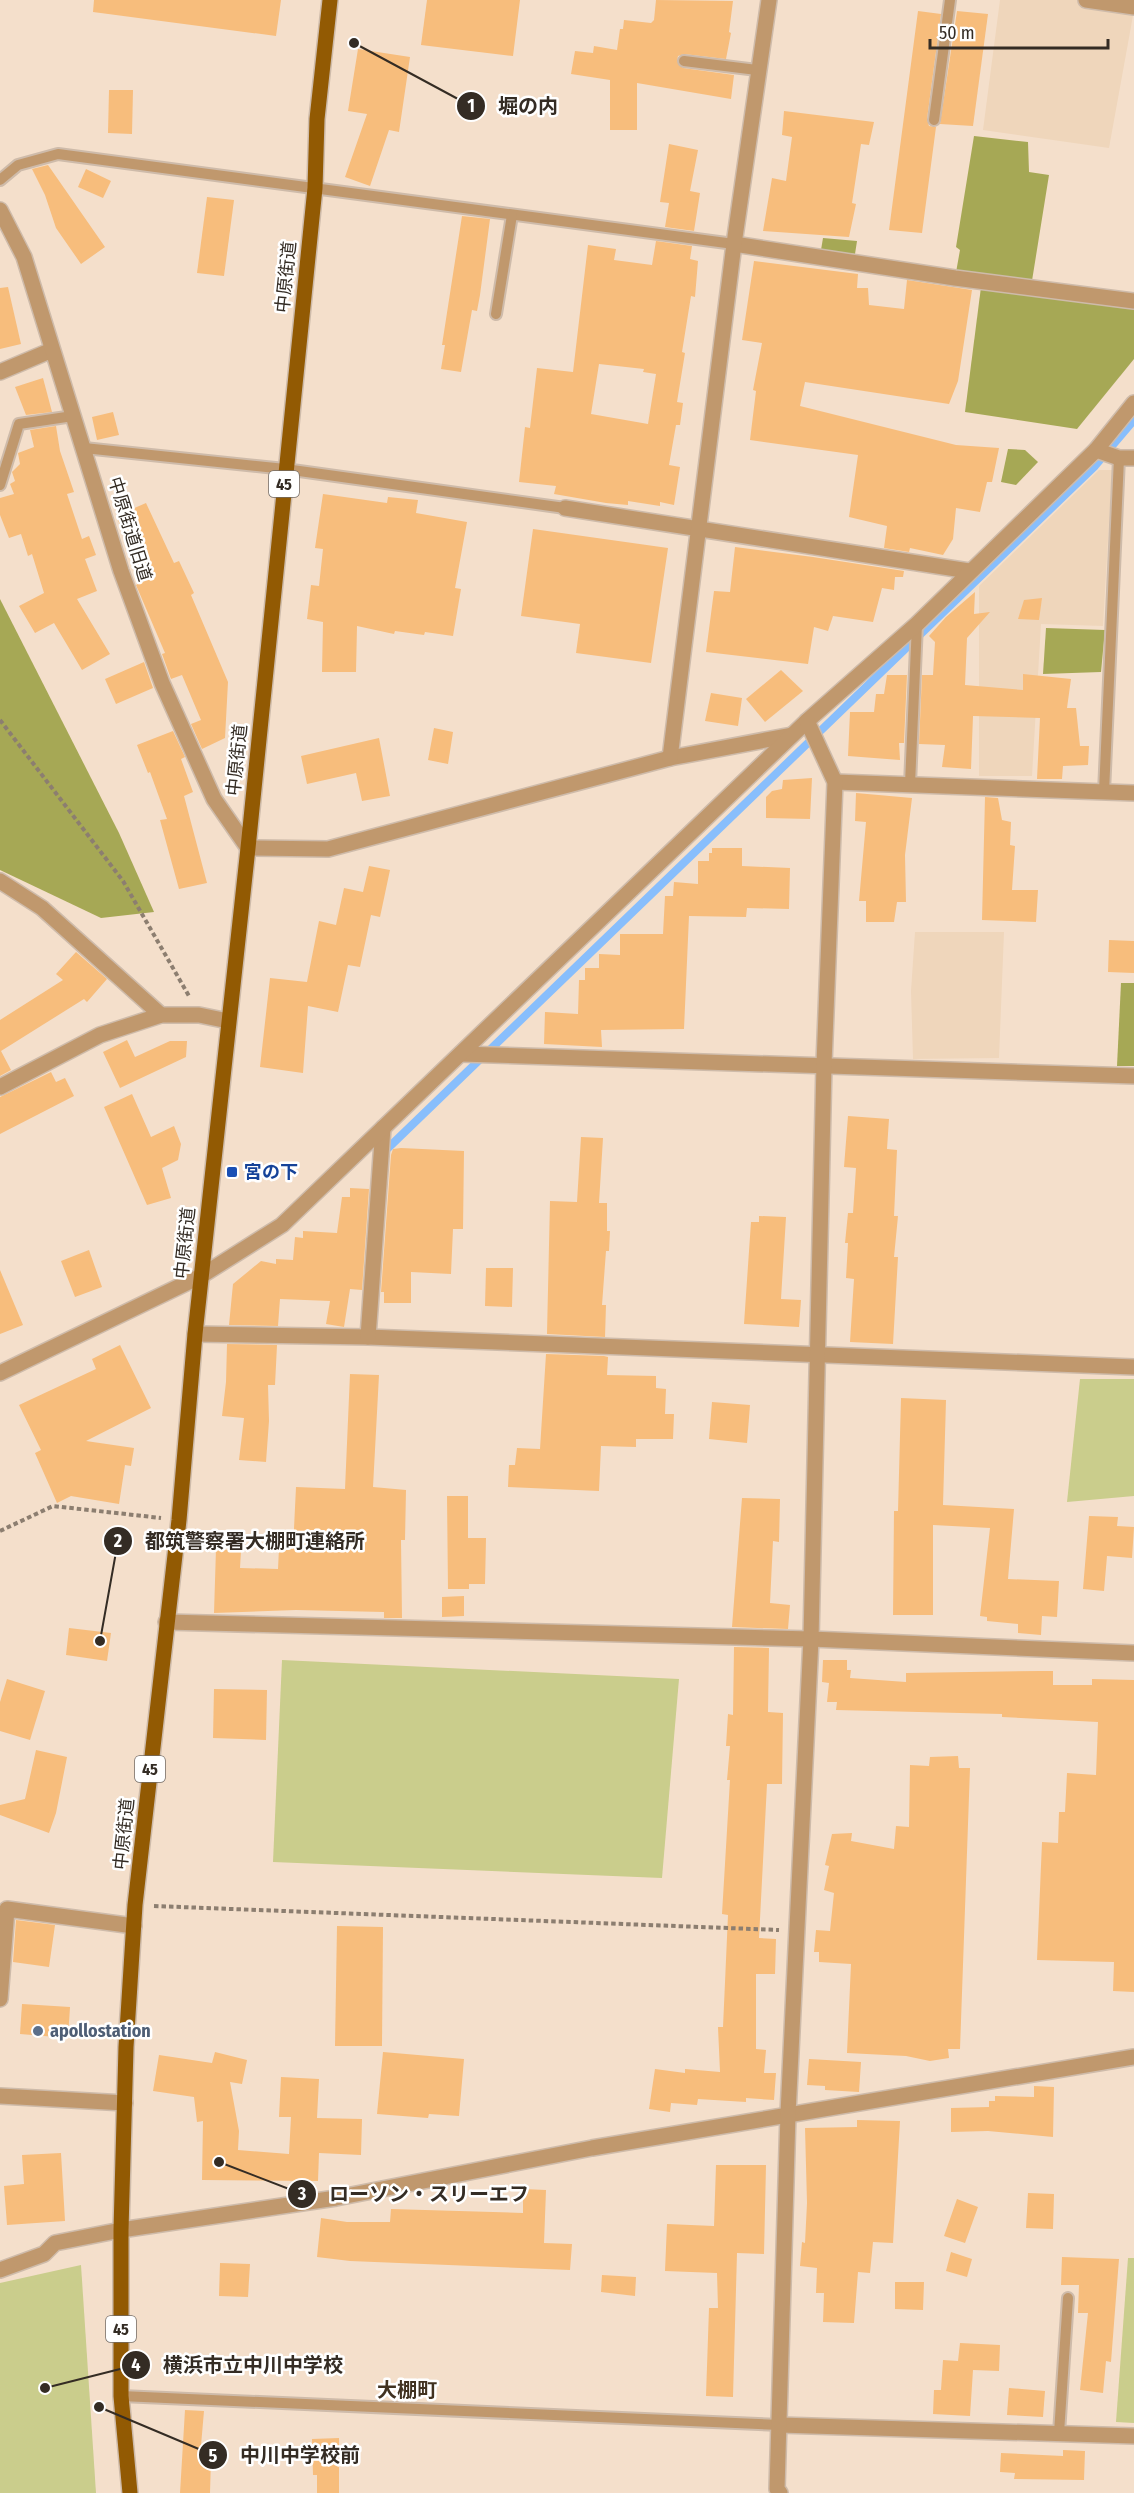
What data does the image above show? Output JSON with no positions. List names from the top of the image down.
{
  "streets": {
    "main road": ["中原街道", "45"],
    "street": ["中原街道旧道"]
  },
  "crossings": [
    ["中原街道", "中原街道旧道"]
  ],
  "districts": ["大棚町"],
  "places": {
    "other": [
      "堀の内",
      "都筑警察署大棚町連絡所",
      "apollostation",
      "ローソン・スリーエフ",
      "横浜市立中川中学校",
      "中川中学校前"
    ],
    "transit": ["宮の下"]
  },
  "scale_bar": "50 m"
}
